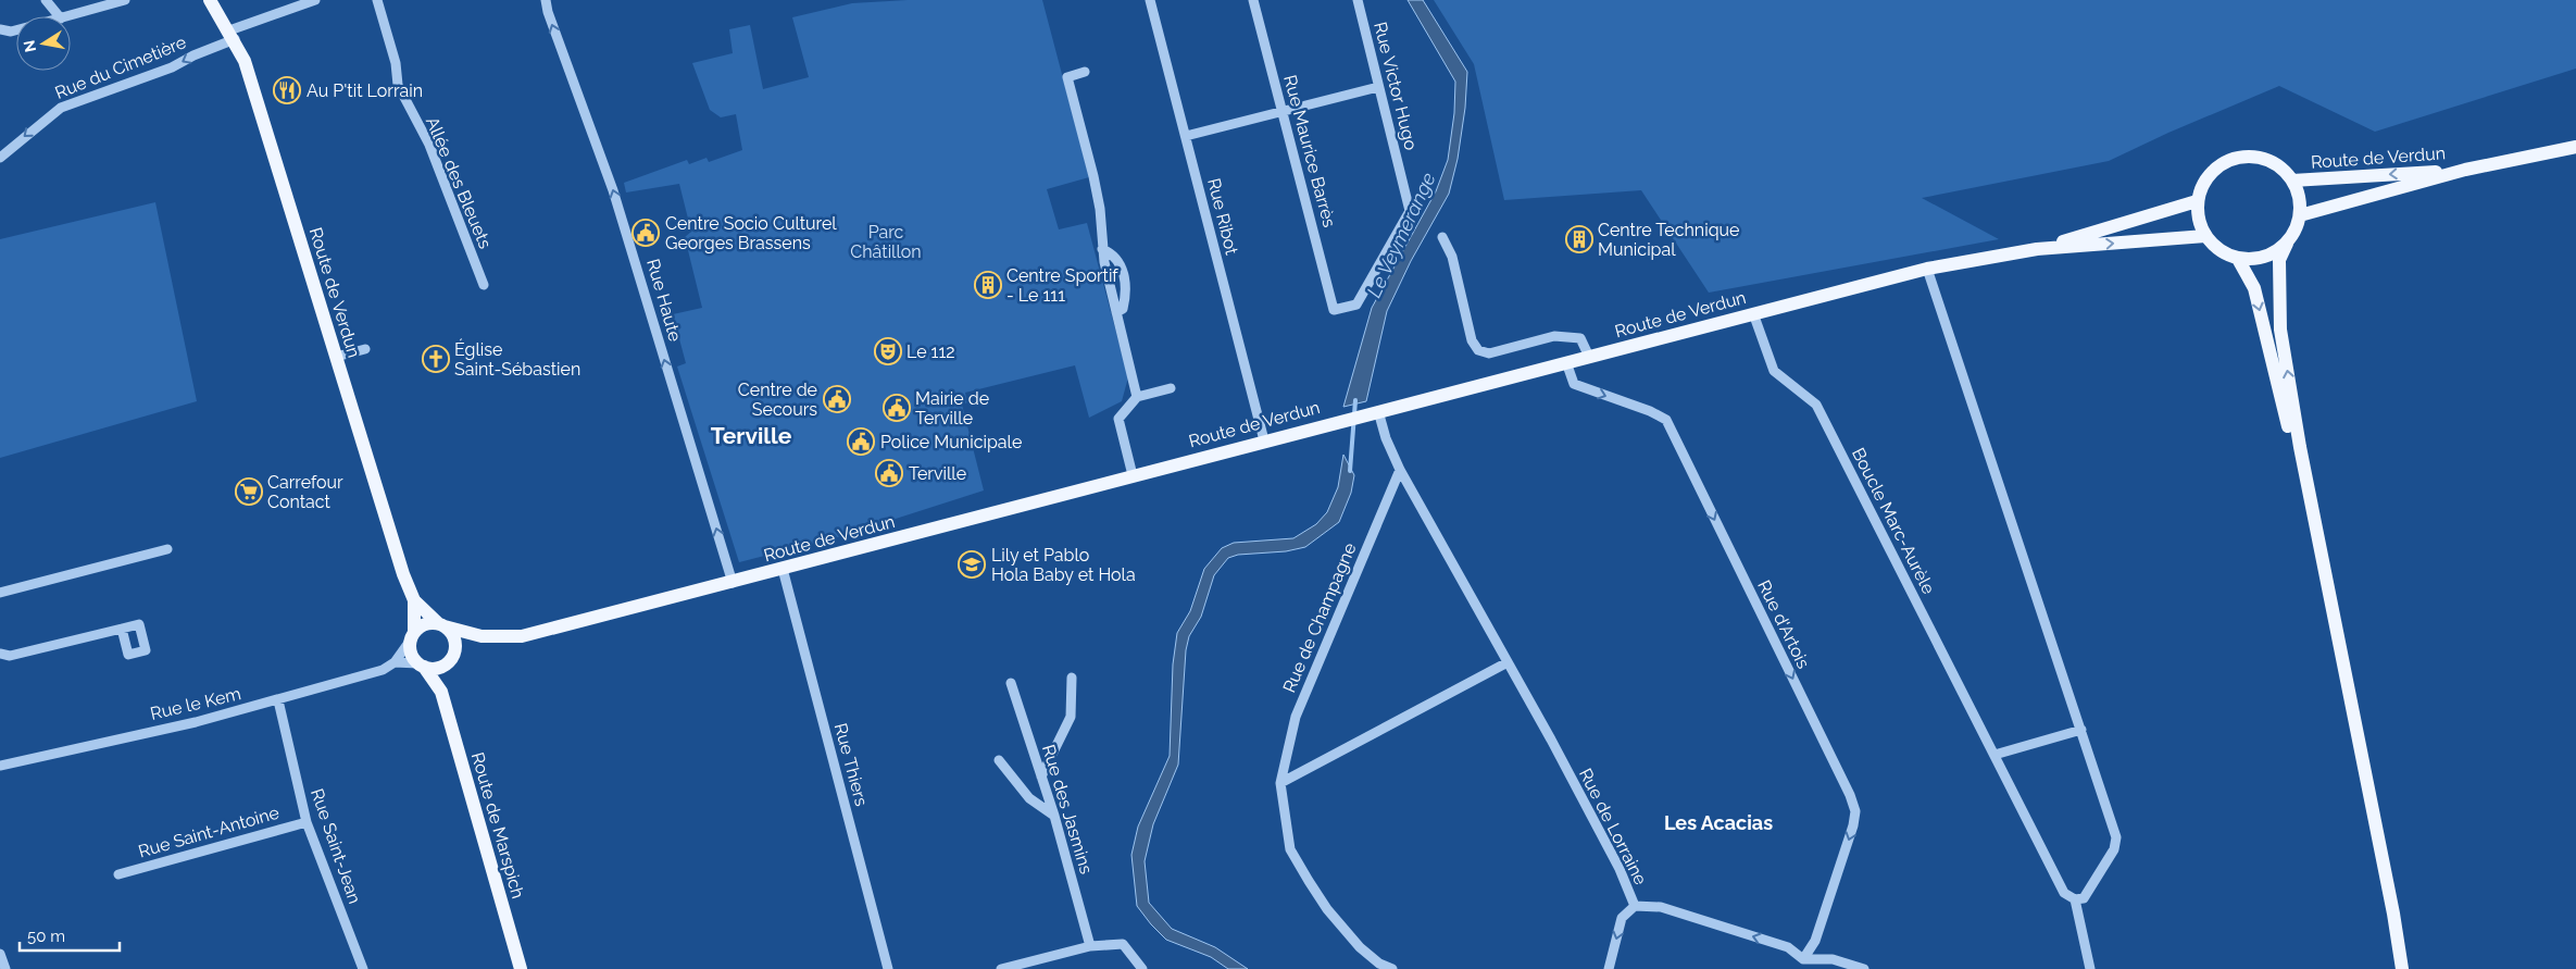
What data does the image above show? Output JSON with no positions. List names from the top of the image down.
{
  "streets": {
    "main road": ["Route de Verdun", "Route de Marspich"],
    "street": [
      "Rue du Cimetière",
      "Rue Victor Hugo",
      "Rue Maurice Barrès",
      "Allée des Bleuets",
      "Rue Ribot",
      "Rue Haute",
      "Boucle Marc-Aurèle",
      "Rue de Champagne",
      "Rue d'Artois",
      "Rue le Kem",
      "Rue Thiers",
      "Rue des Jasmins",
      "Rue de Lorraine",
      "Rue Saint-Antoine",
      "Rue Saint-Jean"
    ]
  },
  "crossings": [
    ["Rue du Cimetière", "Route de Verdun"],
    ["Rue Victor Hugo", "Rue Maurice Barrès"],
    ["Route de Verdun", "Rue Ribot"],
    ["Route de Verdun", "Rue Haute"],
    ["Route de Verdun", "Boucle Marc-Aurèle"],
    ["Route de Verdun", "Rue d'Artois"],
    ["Route de Verdun", "Rue le Kem"],
    ["Route de Verdun", "Rue Thiers"],
    ["Route de Verdun", "Route de Marspich"],
    ["Route de Verdun", "Rue de Lorraine"],
    ["Rue de Champagne", "Rue de Lorraine"],
    ["Rue d'Artois", "Rue de Lorraine"],
    ["Rue le Kem", "Route de Marspich"],
    ["Rue le Kem", "Rue Saint-Jean"],
    ["Rue Saint-Antoine", "Rue Saint-Jean"]
  ],
  "one_way": ["Rue du Cimetière", "Rue Haute", "Rue d'Artois"],
  "districts": ["Terville", "Les Acacias"],
  "water": ["Le Veymerange"],
  "parks": ["Parc Châtillon"],
  "places": {
    "restaurant": ["Au P'tit Lorrain"],
    "public building": [
      "Centre Socio Culturel Georges Brassens",
      "Centre de Secours",
      "Mairie de Terville",
      "Police Municipale",
      "Terville"
    ],
    "building": ["Centre Technique Municipal", "Centre Sportif - Le 111"],
    "theatre": ["Le 112"],
    "church": ["Église Saint-Sébastien"],
    "supermarket": ["Carrefour Contact"],
    "school or university": ["Lily et Pablo Hola Baby et Hola"]
  },
  "scale_bar": "50 m",
  "north": "left"
}
